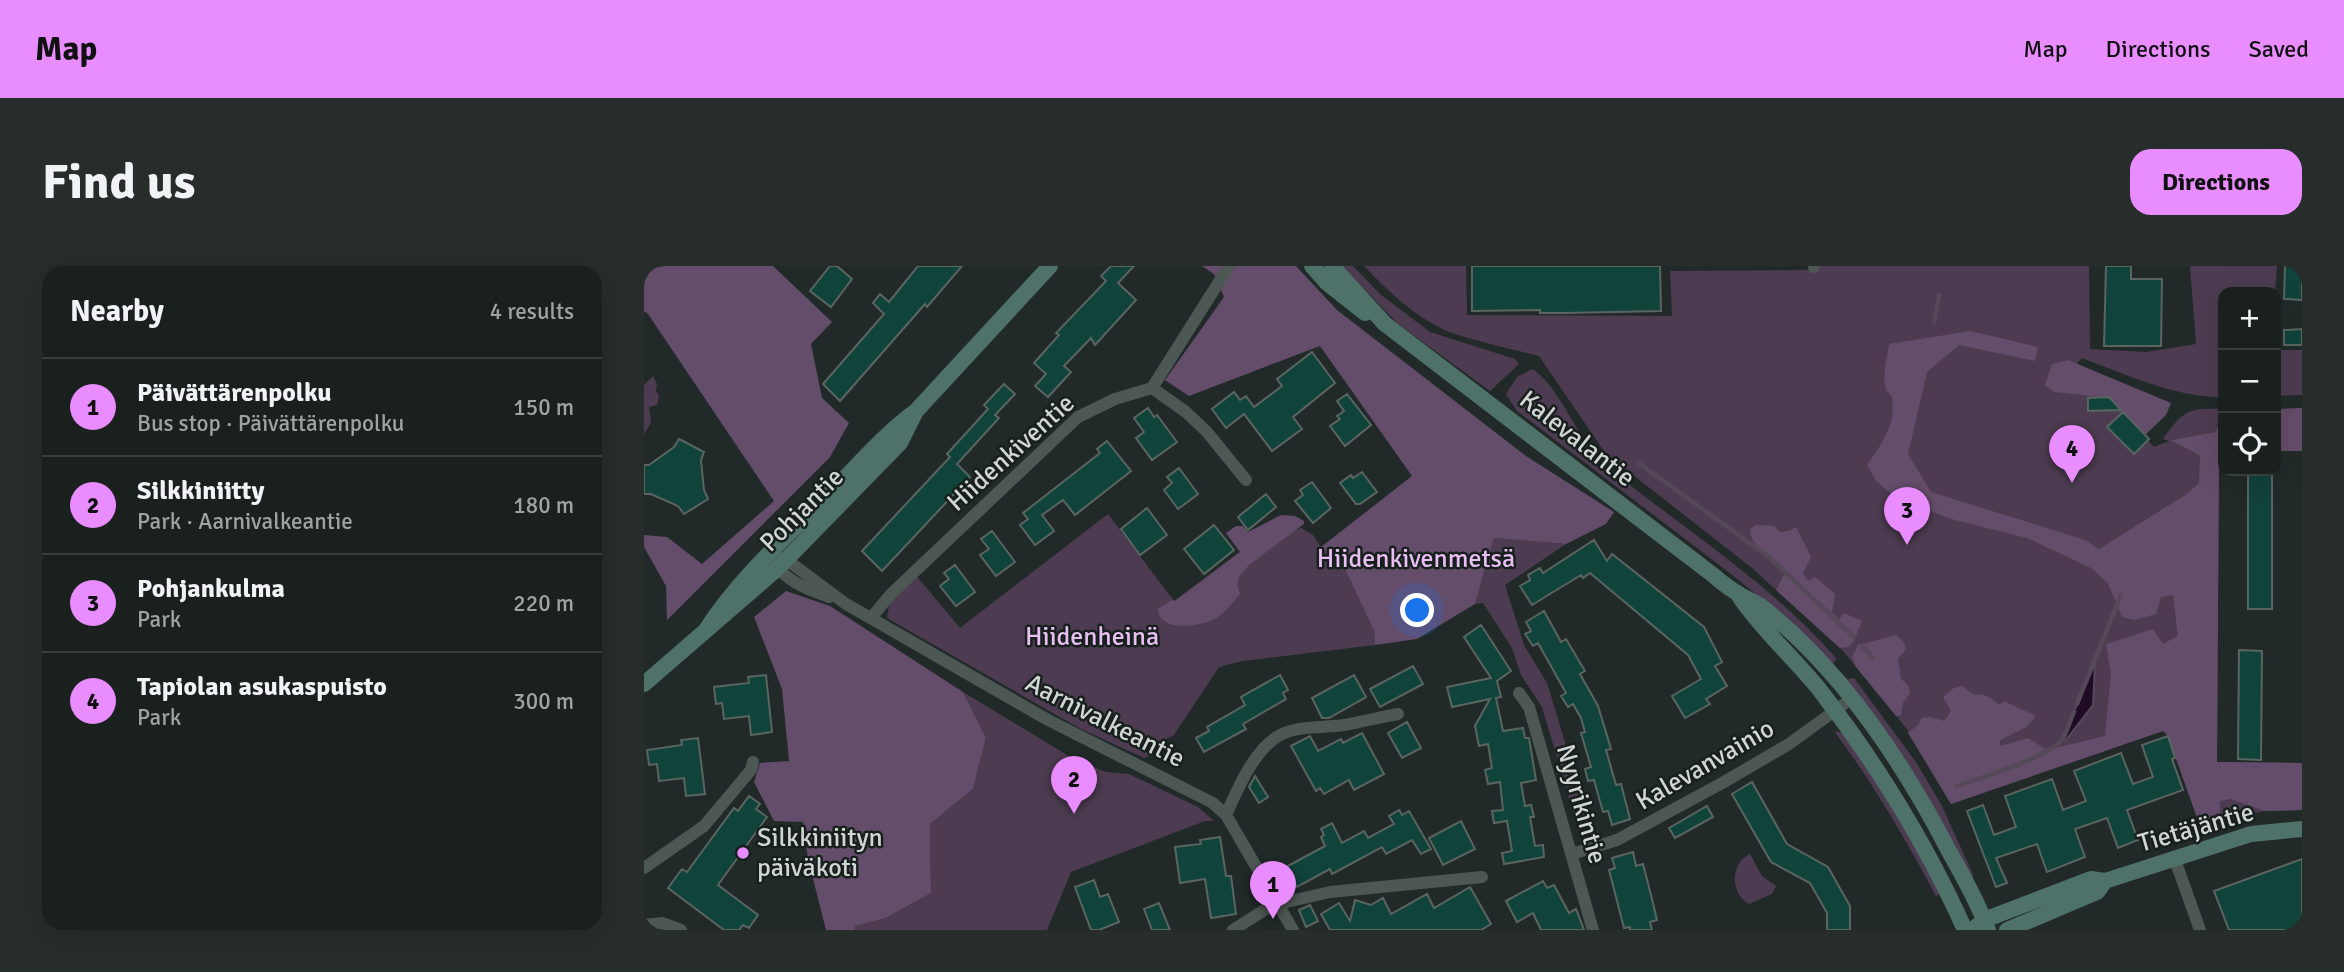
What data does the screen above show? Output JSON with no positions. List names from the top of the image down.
{
  "streets": {
    "main road": ["Kalevalantie", "Pohjantie", "Tietäjäntie"],
    "street": [
      "Hiidenkiventie",
      "Aarnivalkeantie",
      "Kalevanvainio",
      "Nyyrikintie"
    ]
  },
  "crossings": [
    ["Kalevalantie", "Kalevanvainio"],
    ["Kalevalantie", "Tietäjäntie"],
    ["Hiidenkiventie", "Aarnivalkeantie"],
    ["Pohjantie", "Aarnivalkeantie"],
    ["Kalevanvainio", "Nyyrikintie"]
  ],
  "parks": ["Hiidenkivenmetsä", "Hiidenheinä"],
  "places": ["Silkkiniityn päiväkoti"],
  "page": {
    "header": "Map",
    "nav": ["Map", "Directions", "Saved"],
    "buttons": "Directions",
    "title": "Find us",
    "heading": ["Nearby", "4 results"],
    "map_buttons": ["+", "−"],
    "list": [
      {
        "mark": "1",
        "name": "Päivättärenpolku",
        "note": "Bus stop · Päivättärenpolku",
        "value": "150 m"
      },
      {
        "mark": "2",
        "name": "Silkkiniitty",
        "note": "Park · Aarnivalkeantie",
        "value": "180 m"
      },
      {
        "mark": "3",
        "name": "Pohjankulma",
        "note": "Park",
        "value": "220 m"
      },
      {
        "mark": "4",
        "name": "Tapiolan asukaspuisto",
        "note": "Park",
        "value": "300 m"
      }
    ],
    "pins": [
      "4",
      "3",
      "2",
      "1"
    ]
  }
}
